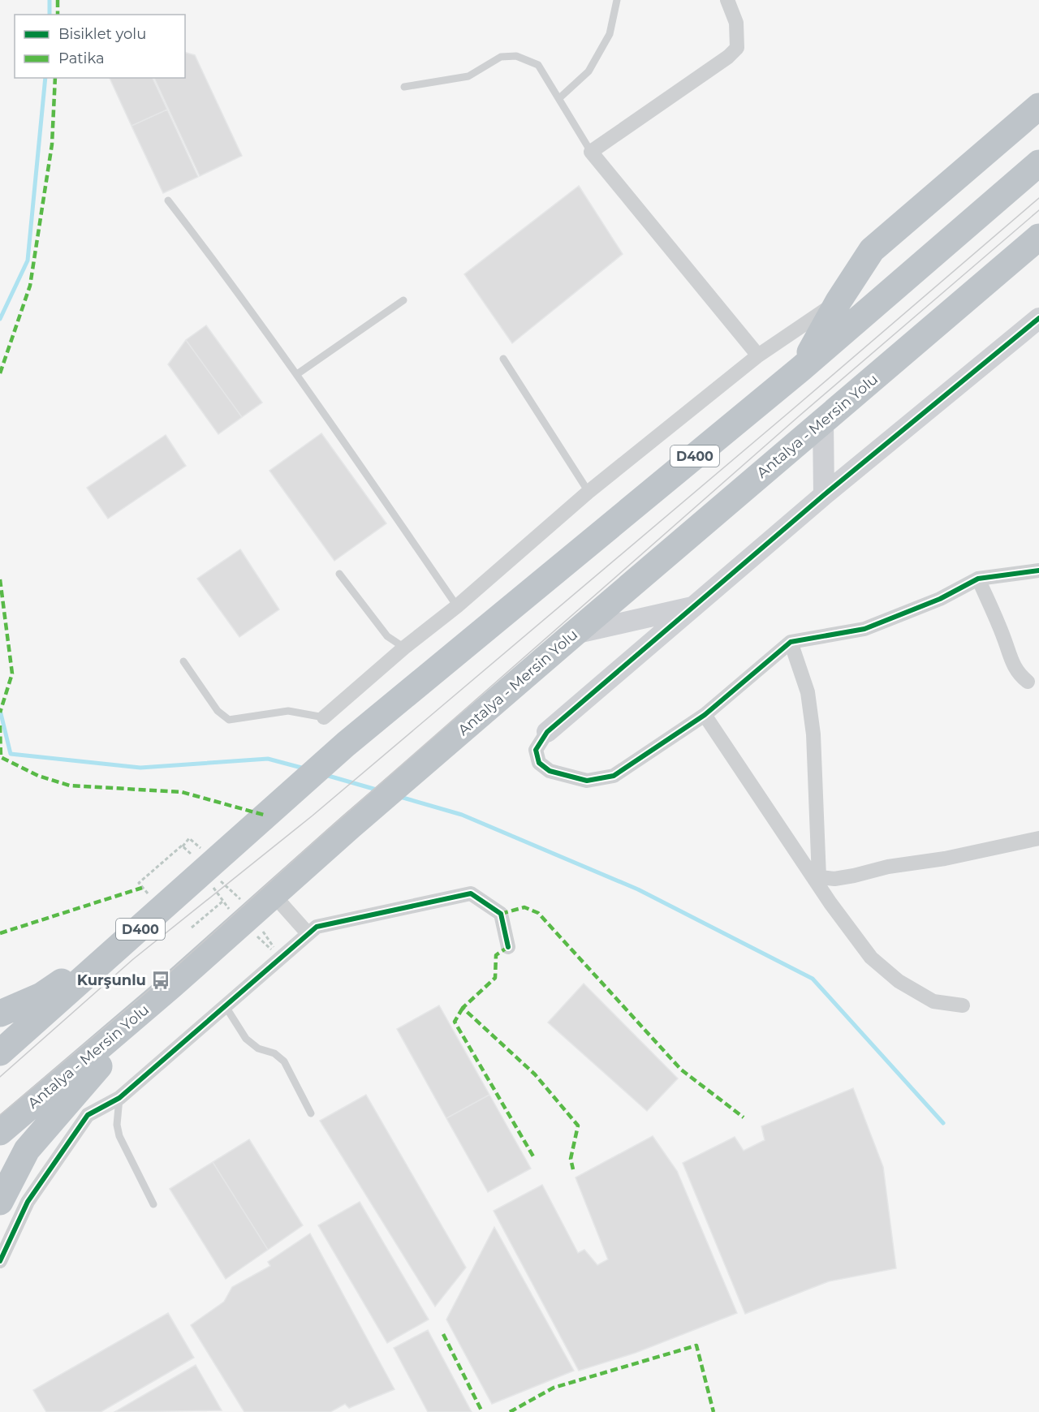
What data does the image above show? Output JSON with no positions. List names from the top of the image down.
{
  "streets": {
    "highway": ["Antalya - Mersin Yolu", "D400"]
  },
  "places": {
    "bus stop": ["Kurşunlu"]
  },
  "legend": ["Bisiklet yolu", "Patika"]
}
